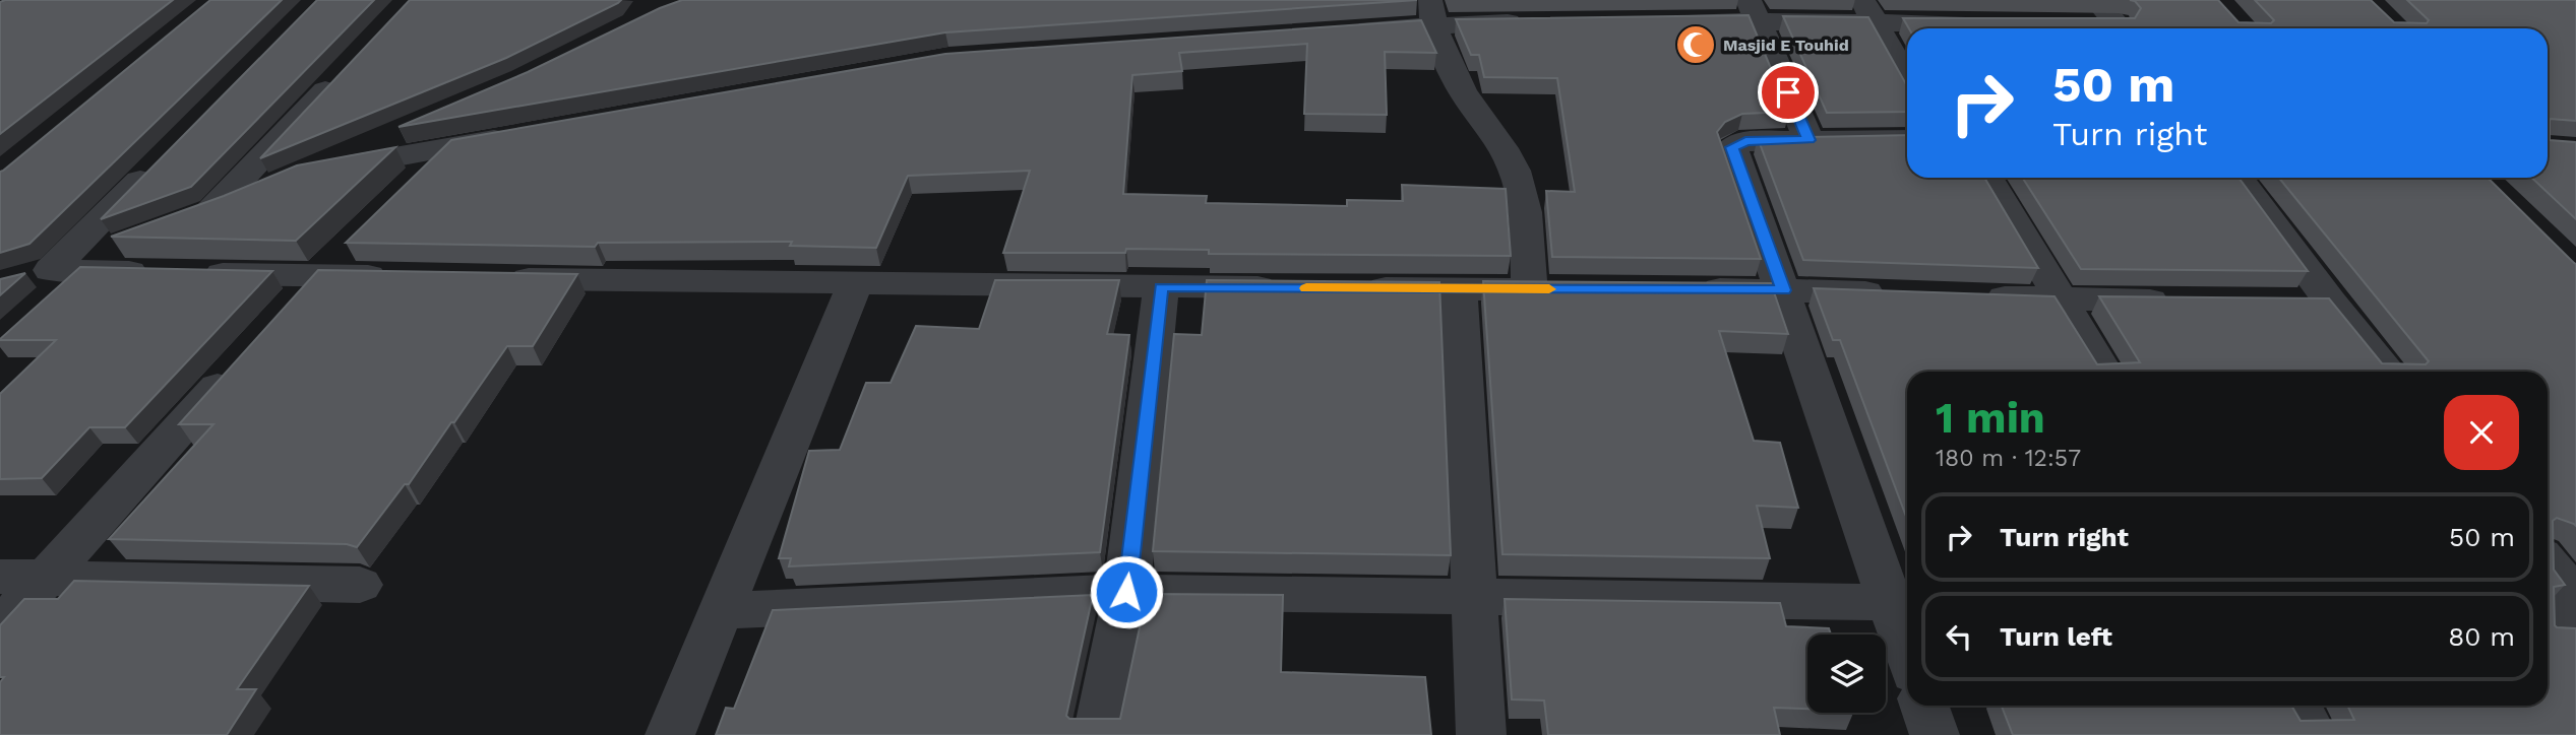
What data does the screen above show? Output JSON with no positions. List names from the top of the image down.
{
  "places": {
    "mosque": ["Masjid E Touhid"]
  },
  "page": {
    "turn": ["50 m", "Turn right"],
    "heading": ["1 min", "180 m · 12:57"],
    "list": [
      {
        "name": "Turn right",
        "value": "50 m"
      },
      {
        "name": "Turn left",
        "value": "80 m"
      }
    ]
  }
}
